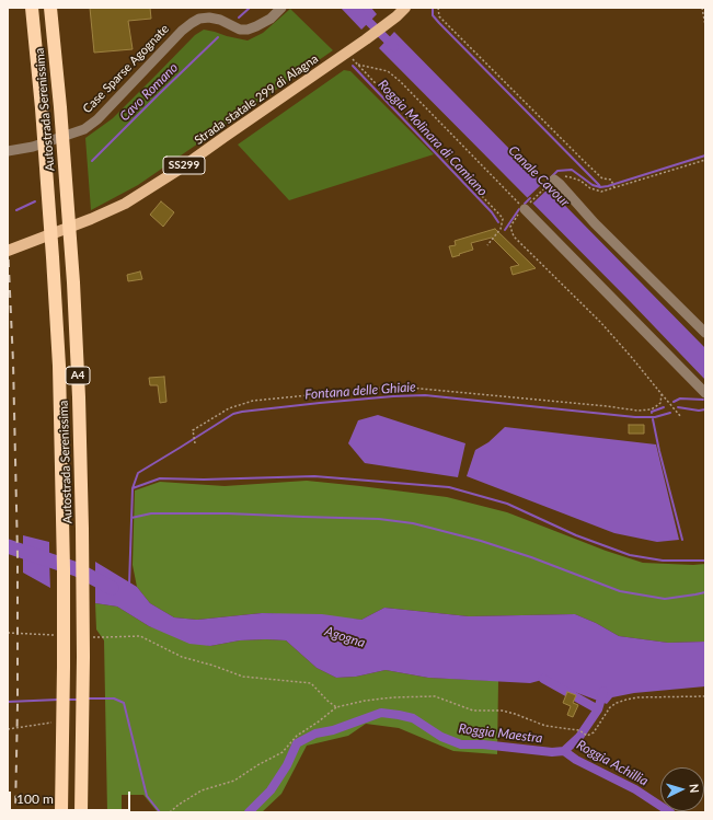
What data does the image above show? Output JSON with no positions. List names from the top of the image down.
{
  "streets": {
    "highway": ["Autostrada Serenissima", "A4"],
    "main road": ["Strada statale 299 di Alagna", "SS299"],
    "street": ["Case Sparse Agognate"]
  },
  "water": [
    "Cavo Romano",
    "Roggia Molinara di Camiano",
    "Canale Cavour",
    "Fontana delle Ghiaie",
    "Agogna",
    "Roggia Maestra",
    "Roggia Achillia"
  ],
  "scale_bar": "100 m",
  "north": "right"
}
